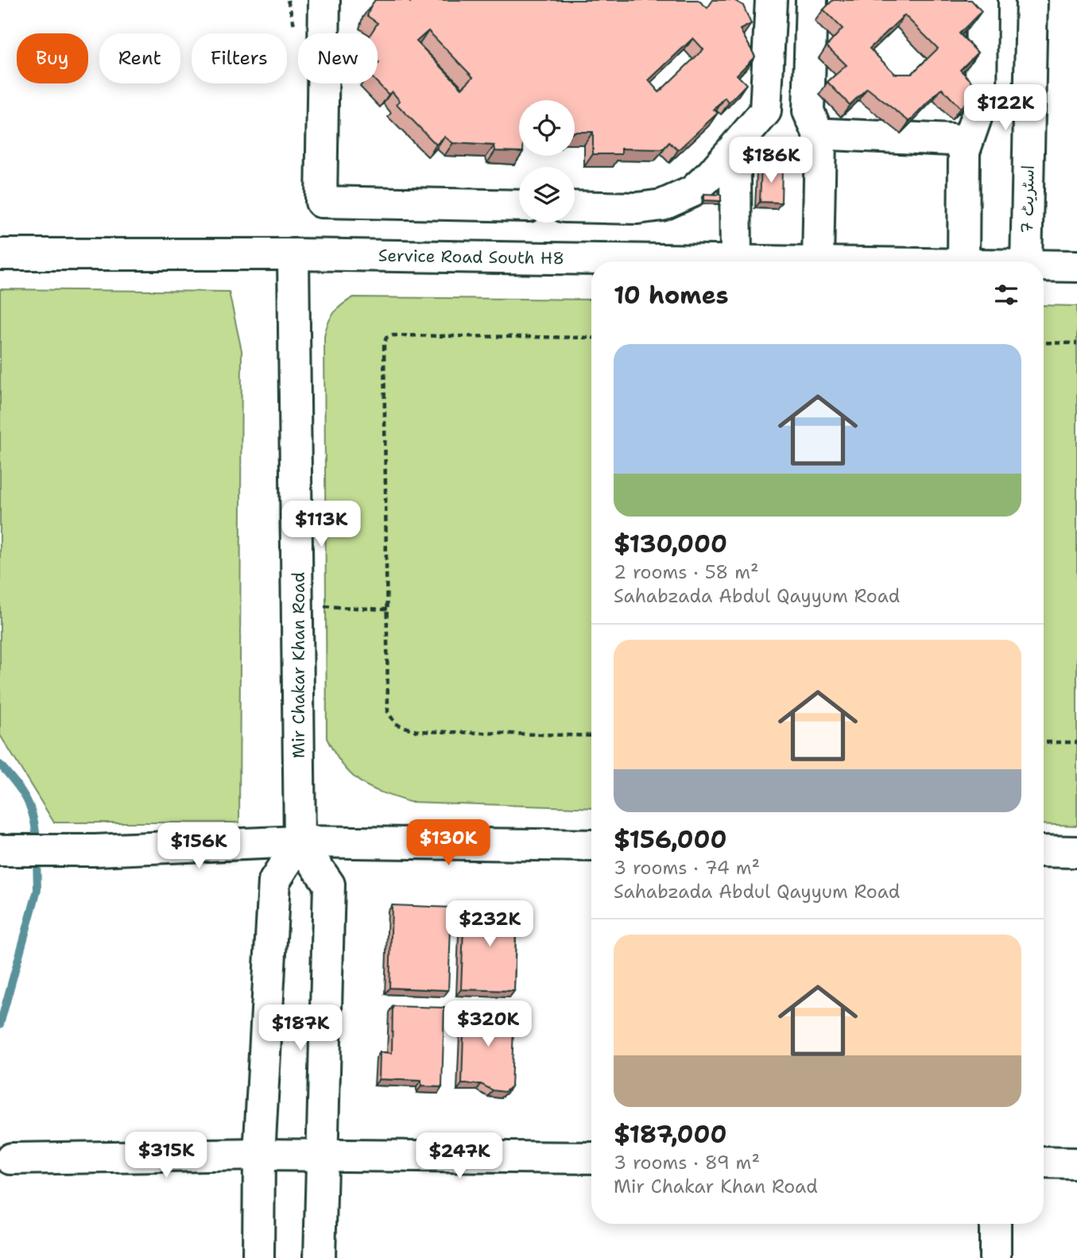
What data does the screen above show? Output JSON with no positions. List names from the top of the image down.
{
  "streets": {
    "street": ["اسٹریٹ 7", "Service Road South H8", "Mir Chakar Khan Road"]
  },
  "crossings": [
    ["Service Road South H8", "Mir Chakar Khan Road"]
  ],
  "page": {
    "chip": [
      "Buy",
      "Rent",
      "Filters",
      "New"
    ],
    "price": [
      "$122K",
      "$186K",
      "$113K",
      "$130K",
      "$156K",
      "$232K",
      "$320K",
      "$187K",
      "$315K",
      "$247K"
    ],
    "heading": "10 homes",
    "list": [
      {
        "name": "$130,000",
        "note": "2 rooms · 58 m² · Sahabzada Abdul Qayyum Road"
      },
      {
        "name": "$156,000",
        "note": "3 rooms · 74 m² · Sahabzada Abdul Qayyum Road"
      },
      {
        "name": "$187,000",
        "note": "3 rooms · 89 m² · Mir Chakar Khan Road"
      }
    ]
  }
}
